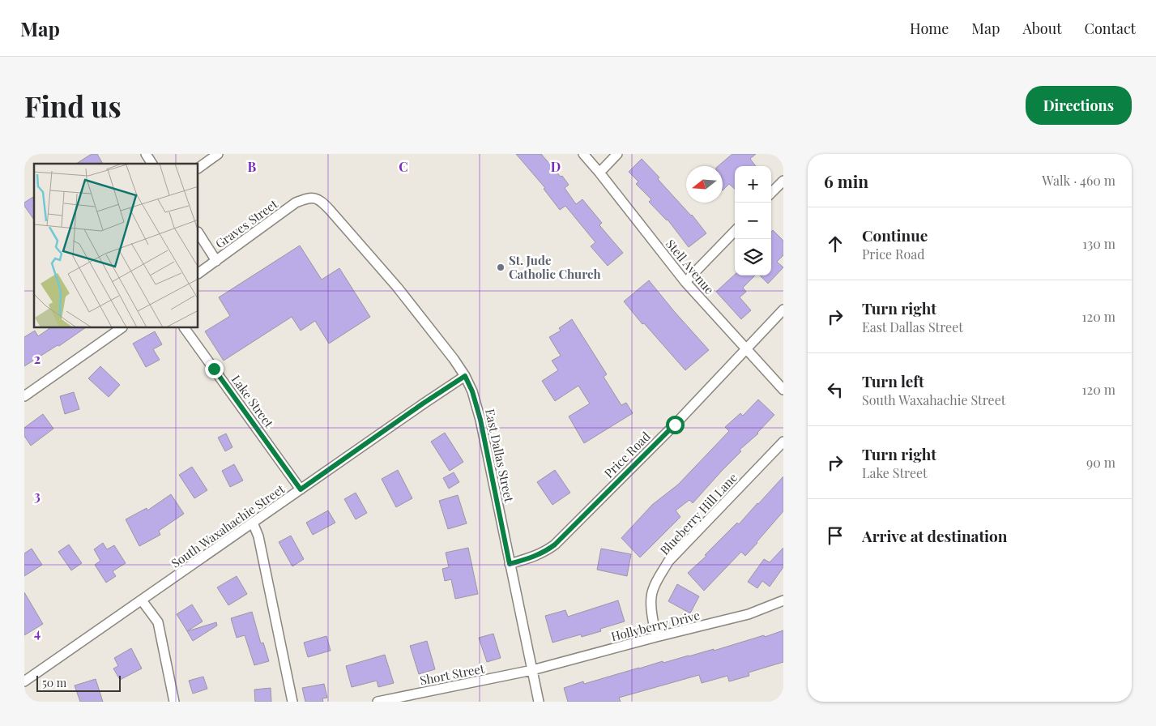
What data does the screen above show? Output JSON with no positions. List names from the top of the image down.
{
  "streets": {
    "street": [
      "Graves Street",
      "Stell Avenue",
      "Lake Street",
      "Price Road",
      "East Dallas Street",
      "Blueberry Hill Lane",
      "South Waxahachie Street",
      "Hollyberry Drive",
      "Short Street"
    ]
  },
  "crossings": [
    ["Graves Street", "East Dallas Street"],
    ["Stell Avenue", "Price Road"],
    ["Lake Street", "South Waxahachie Street"],
    ["Price Road", "East Dallas Street"],
    ["East Dallas Street", "South Waxahachie Street"],
    ["East Dallas Street", "Hollyberry Drive"],
    ["East Dallas Street", "Short Street"],
    ["Blueberry Hill Lane", "Hollyberry Drive"],
    ["Hollyberry Drive", "Short Street"]
  ],
  "places": ["St. Jude Catholic Church"],
  "scale_bar": "50 m",
  "north": "left",
  "page": {
    "header": "Map",
    "nav": [
      "Home",
      "Map",
      "About",
      "Contact"
    ],
    "buttons": "Directions",
    "title": "Find us",
    "heading": ["6 min", "Walk · 460 m"],
    "map_buttons": ["+", "−"],
    "list": [
      ["Continue", "Price Road", "130 m"],
      ["Turn right", "East Dallas Street", "120 m"],
      ["Turn left", "South Waxahachie Street", "120 m"],
      ["Turn right", "Lake Street", "90 m"],
      "Arrive at destination"
    ],
    "scale": "50 m"
  },
  "grid": {
    "columns": ["B", "C", "D"],
    "rows": ["2", "3", "4"]
  }
}
